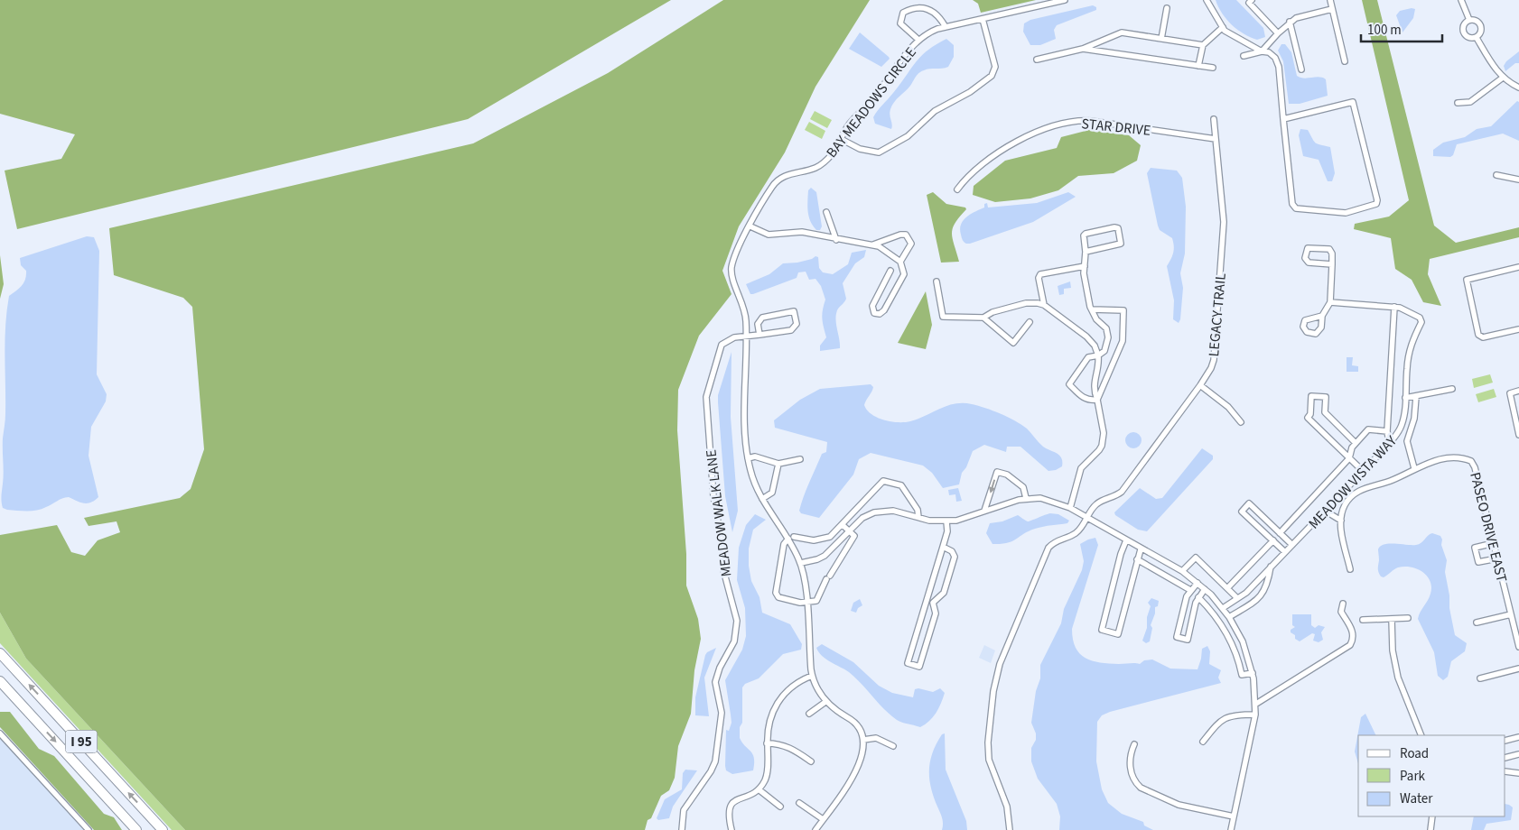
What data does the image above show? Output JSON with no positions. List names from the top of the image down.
{
  "streets": {
    "highway": ["I 95"],
    "street": [
      "BAY MEADOWS CIRCLE",
      "STAR DRIVE",
      "LEGACY TRAIL",
      "MEADOW VISTA WAY",
      "MEADOW WALK LANE",
      "PASEO DRIVE EAST"
    ]
  },
  "crossings": [
    ["BAY MEADOWS CIRCLE", "MEADOW WALK LANE"],
    ["STAR DRIVE", "LEGACY TRAIL"]
  ],
  "legend": ["Road", "Park", "Water"],
  "scale_bar": "100 m"
}
